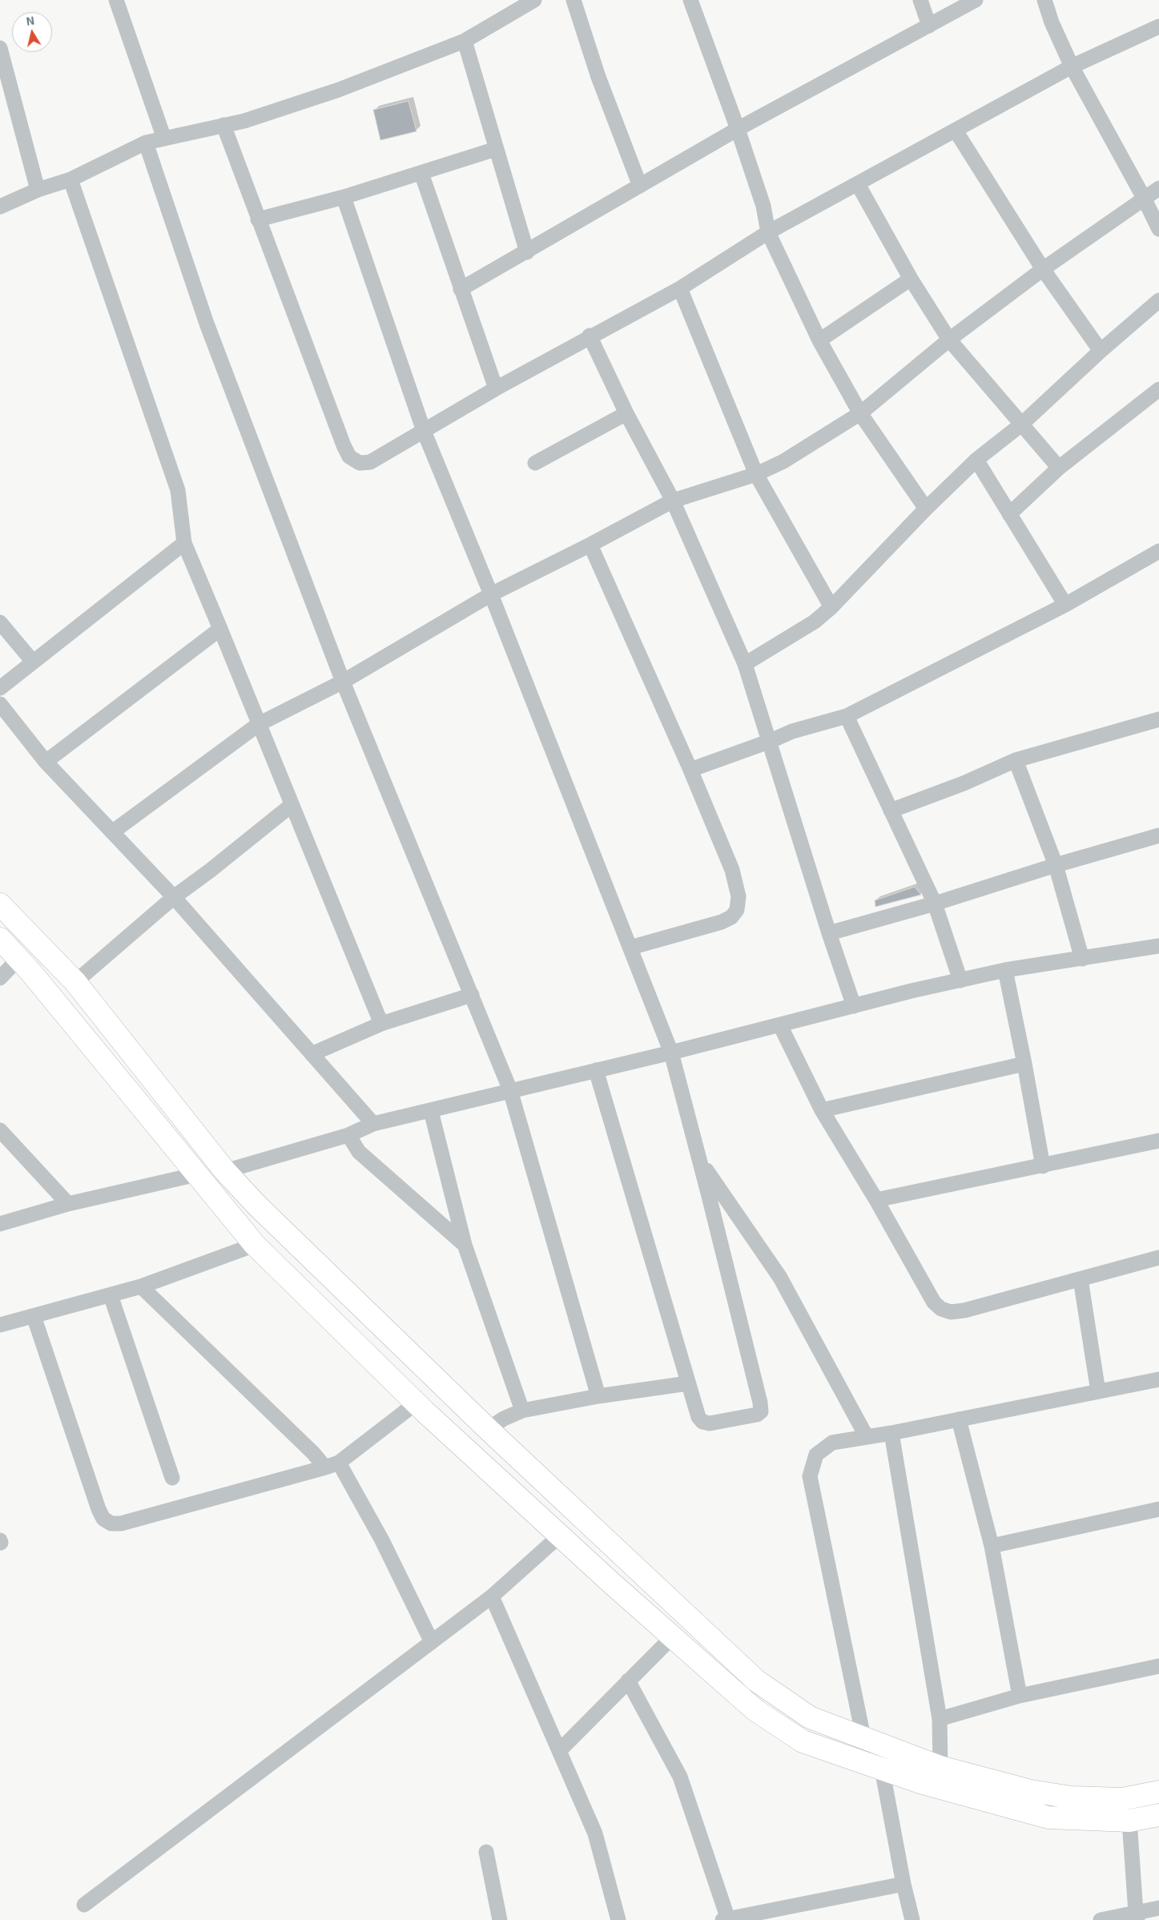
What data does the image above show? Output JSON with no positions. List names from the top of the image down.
{
  "north": "top"
}
